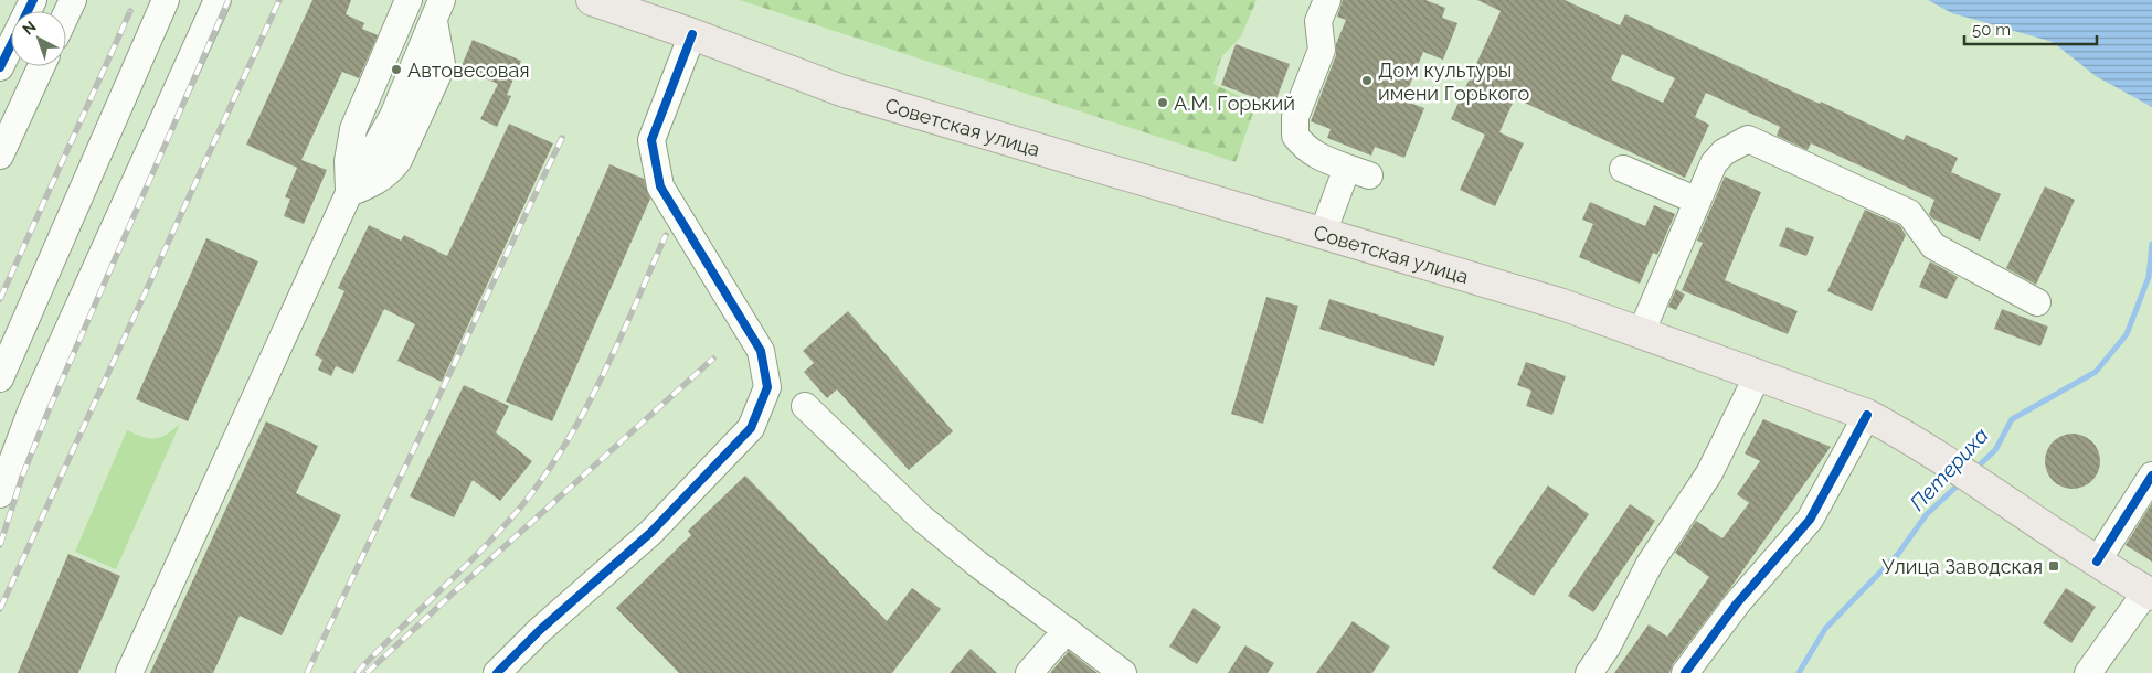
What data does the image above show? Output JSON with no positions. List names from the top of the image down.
{
  "streets": {
    "main road": ["Советская улица"]
  },
  "water": ["Петериха"],
  "places": {
    "other": ["Автовесовая", "Дом культуры имени Горького", "А.М. Горький"],
    "transit": ["Улица Заводская"]
  },
  "scale_bar": "50 m",
  "north": "top left"
}
